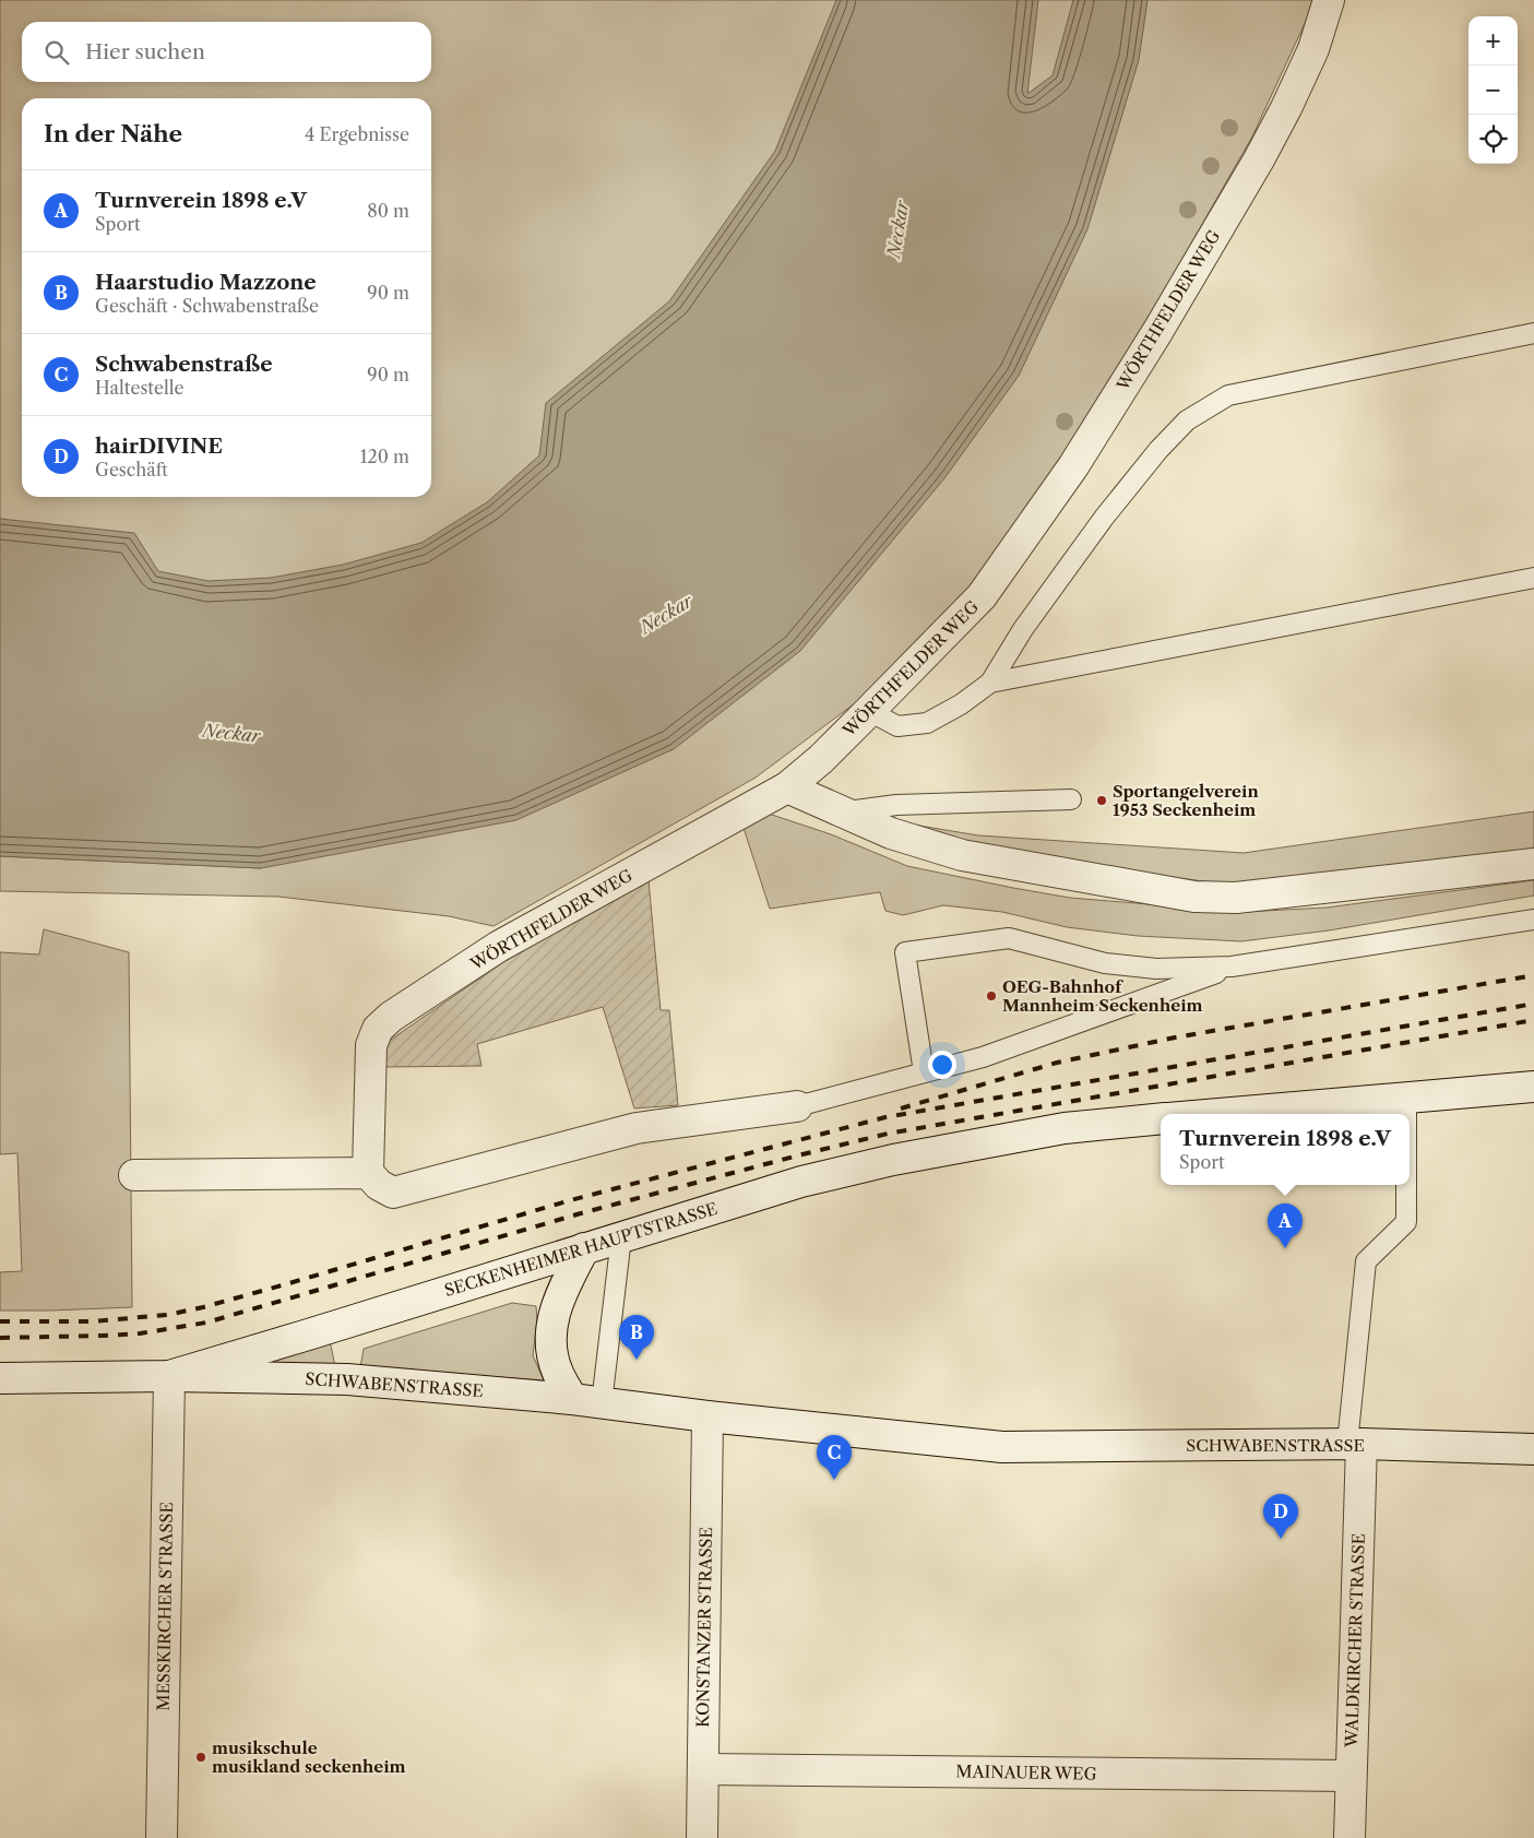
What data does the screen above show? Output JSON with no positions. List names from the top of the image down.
{
  "streets": {
    "street": [
      "WÖRTHFELDER WEG",
      "SECKENHEIMER HAUPTSTRASSE",
      "SCHWABENSTRASSE",
      "MESSKIRCHER STRASSE",
      "KONSTANZER STRASSE",
      "WALDKIRCHER STRASSE",
      "MAINAUER WEG"
    ]
  },
  "crossings": [
    ["SECKENHEIMER HAUPTSTRASSE", "SCHWABENSTRASSE"],
    ["SECKENHEIMER HAUPTSTRASSE", "MESSKIRCHER STRASSE"],
    ["SCHWABENSTRASSE", "MESSKIRCHER STRASSE"],
    ["SCHWABENSTRASSE", "KONSTANZER STRASSE"],
    ["SCHWABENSTRASSE", "WALDKIRCHER STRASSE"],
    ["KONSTANZER STRASSE", "MAINAUER WEG"],
    ["WALDKIRCHER STRASSE", "MAINAUER WEG"]
  ],
  "water": ["Neckar"],
  "places": ["Sportangelverein 1953 Seckenheim", "OEG-Bahnhof Mannheim Seckenheim", "musikschule musikland seckenheim"],
  "page": {
    "map_buttons": ["+", "−"],
    "search": "Hier suchen",
    "heading": ["In der Nähe", "4 Ergebnisse"],
    "list": [
      {
        "mark": "A",
        "name": "Turnverein 1898 e.V",
        "note": "Sport",
        "value": "80 m"
      },
      {
        "mark": "B",
        "name": "Haarstudio Mazzone",
        "note": "Geschäft · Schwabenstraße",
        "value": "90 m"
      },
      {
        "mark": "C",
        "name": "Schwabenstraße",
        "note": "Haltestelle",
        "value": "90 m"
      },
      {
        "mark": "D",
        "name": "hairDIVINE",
        "note": "Geschäft",
        "value": "120 m"
      }
    ],
    "popup": ["Turnverein 1898 e.V", "Sport"],
    "pins": [
      "A",
      "B",
      "C",
      "D"
    ]
  }
}
